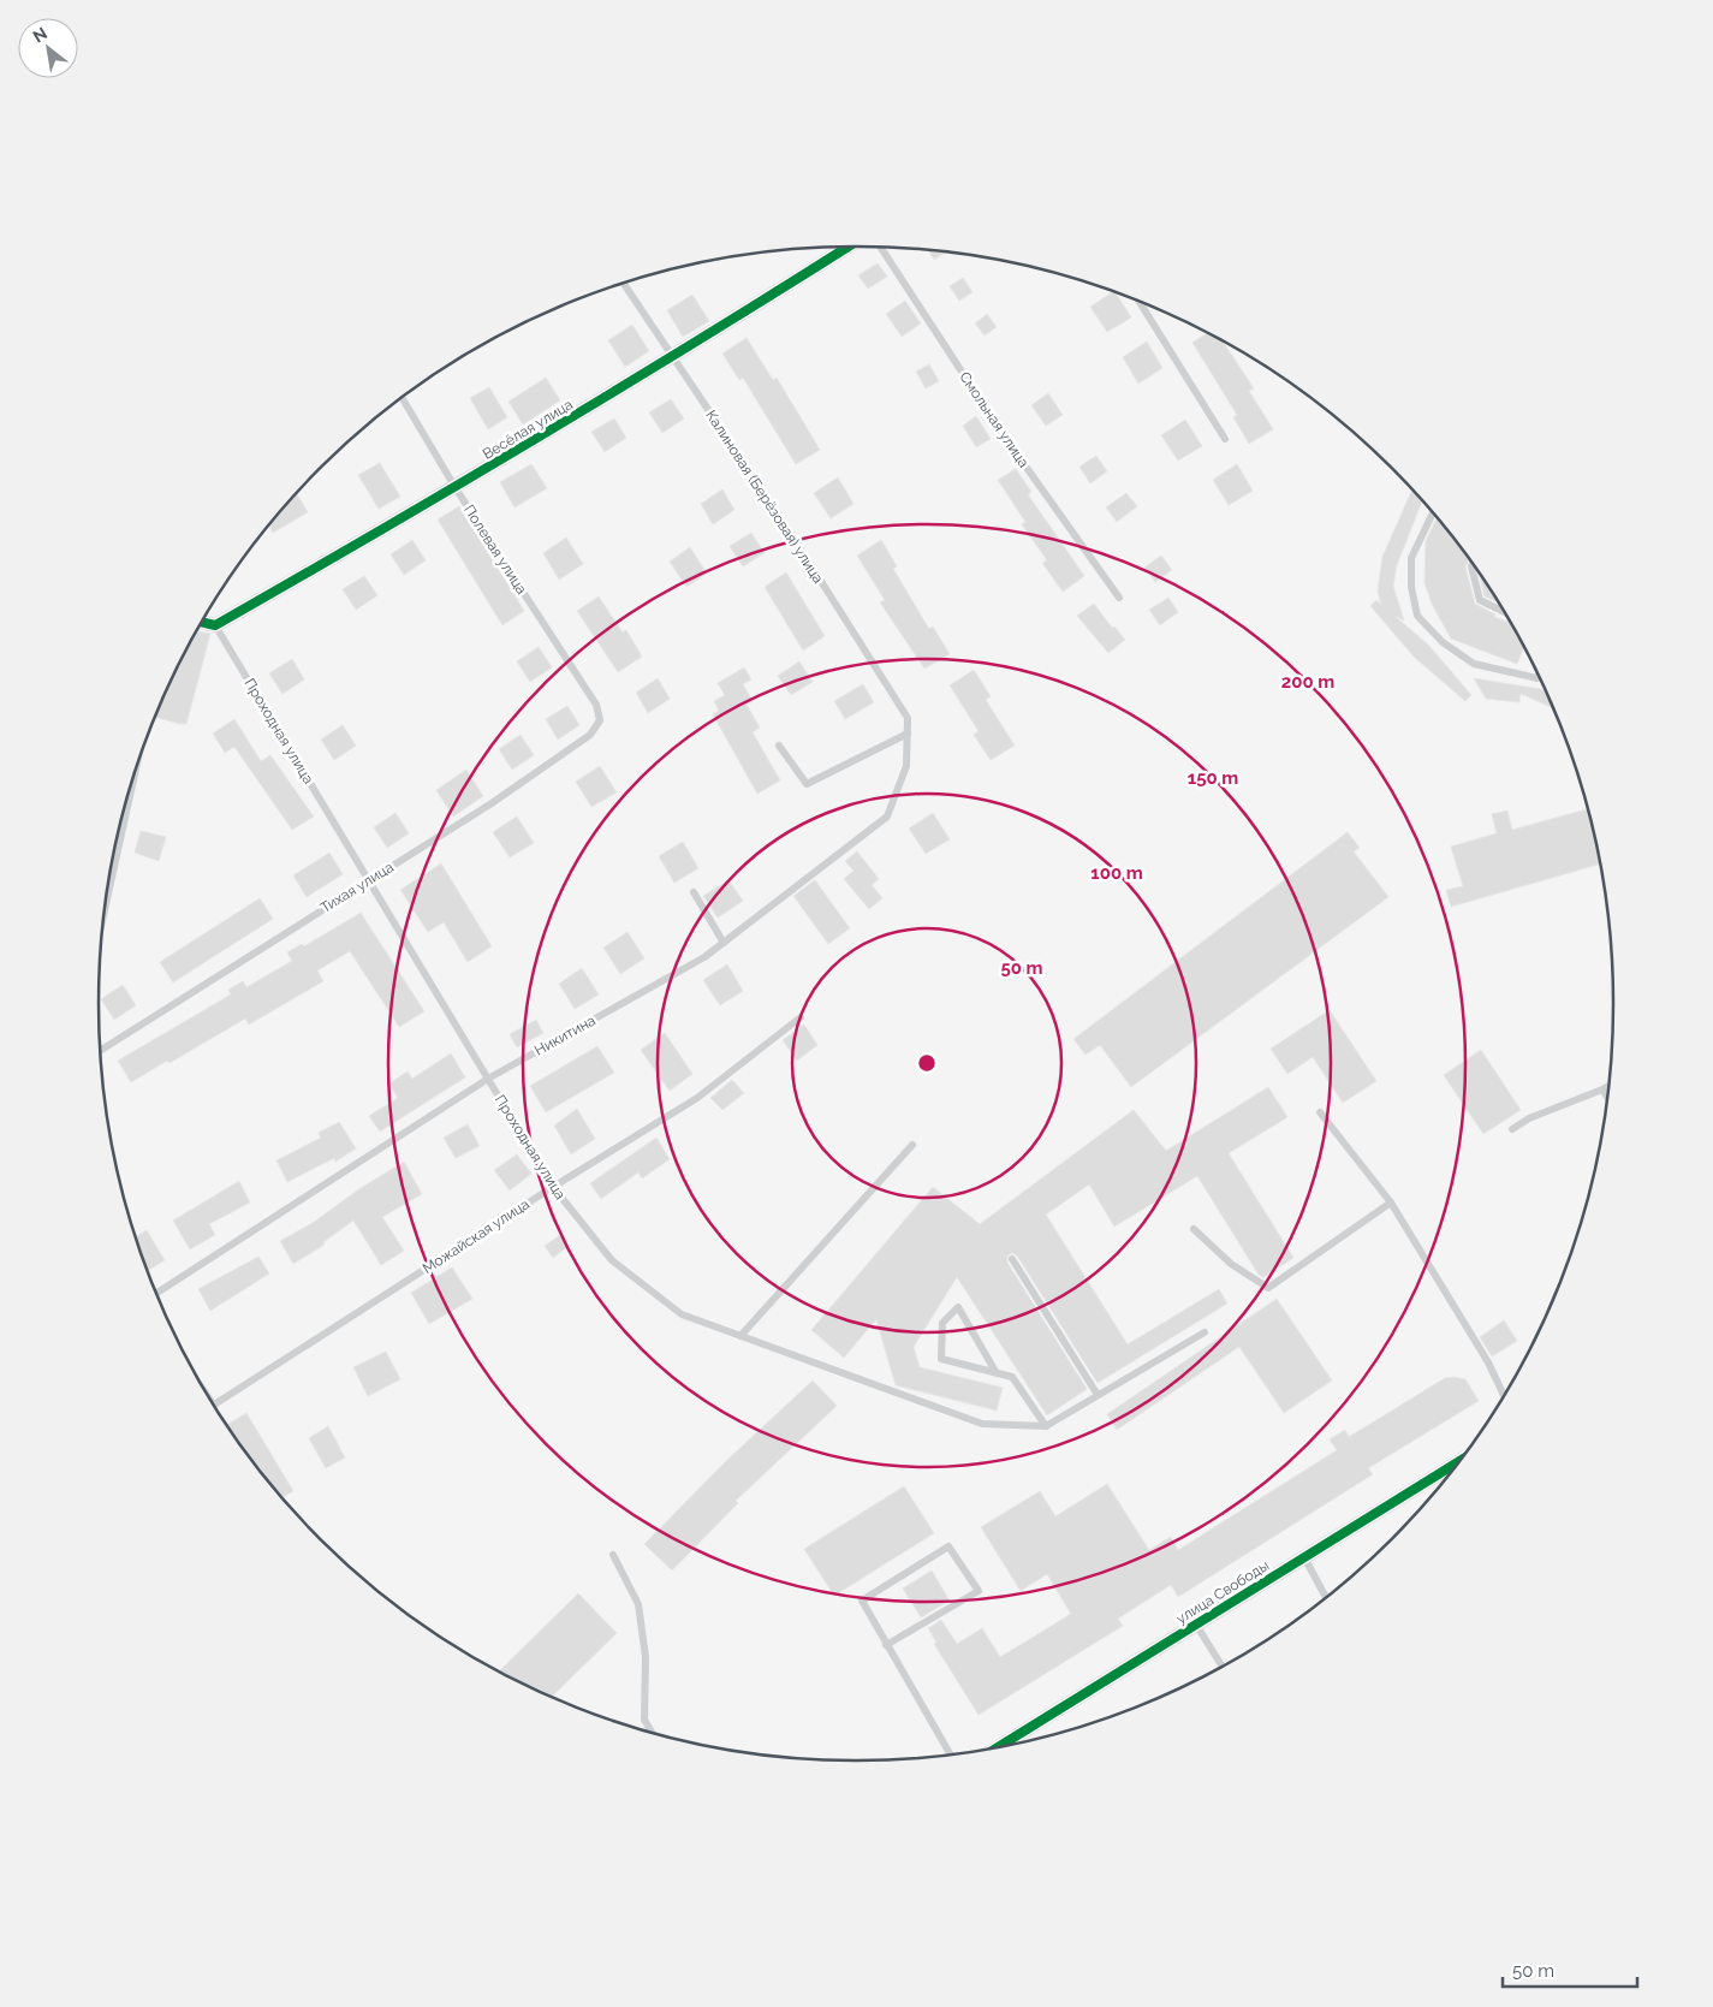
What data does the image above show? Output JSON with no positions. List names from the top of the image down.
{
  "streets": {
    "street": ["Весёлая улица", "улица Свободы"],
    "lane": [
      "Смольная улица",
      "Калиновая (Берёзовая) улица",
      "Полевая улица",
      "Проходная улица",
      "Тихая улица",
      "Никитина",
      "Можайская улица"
    ]
  },
  "crossings": [
    ["Весёлая улица", "Калиновая (Берёзовая) улица"],
    ["Весёлая улица", "Полевая улица"],
    ["Весёлая улица", "Проходная улица"],
    ["Калиновая (Берёзовая) улица", "Никитина"],
    ["Полевая улица", "Тихая улица"],
    ["Проходная улица", "Тихая улица"],
    ["Проходная улица", "Никитина"],
    ["Проходная улица", "Можайская улица"]
  ],
  "scale_bar": "50 m",
  "north": "top left",
  "rings": [
    "200 m",
    "150 m",
    "100 m",
    "50 m"
  ]
}
